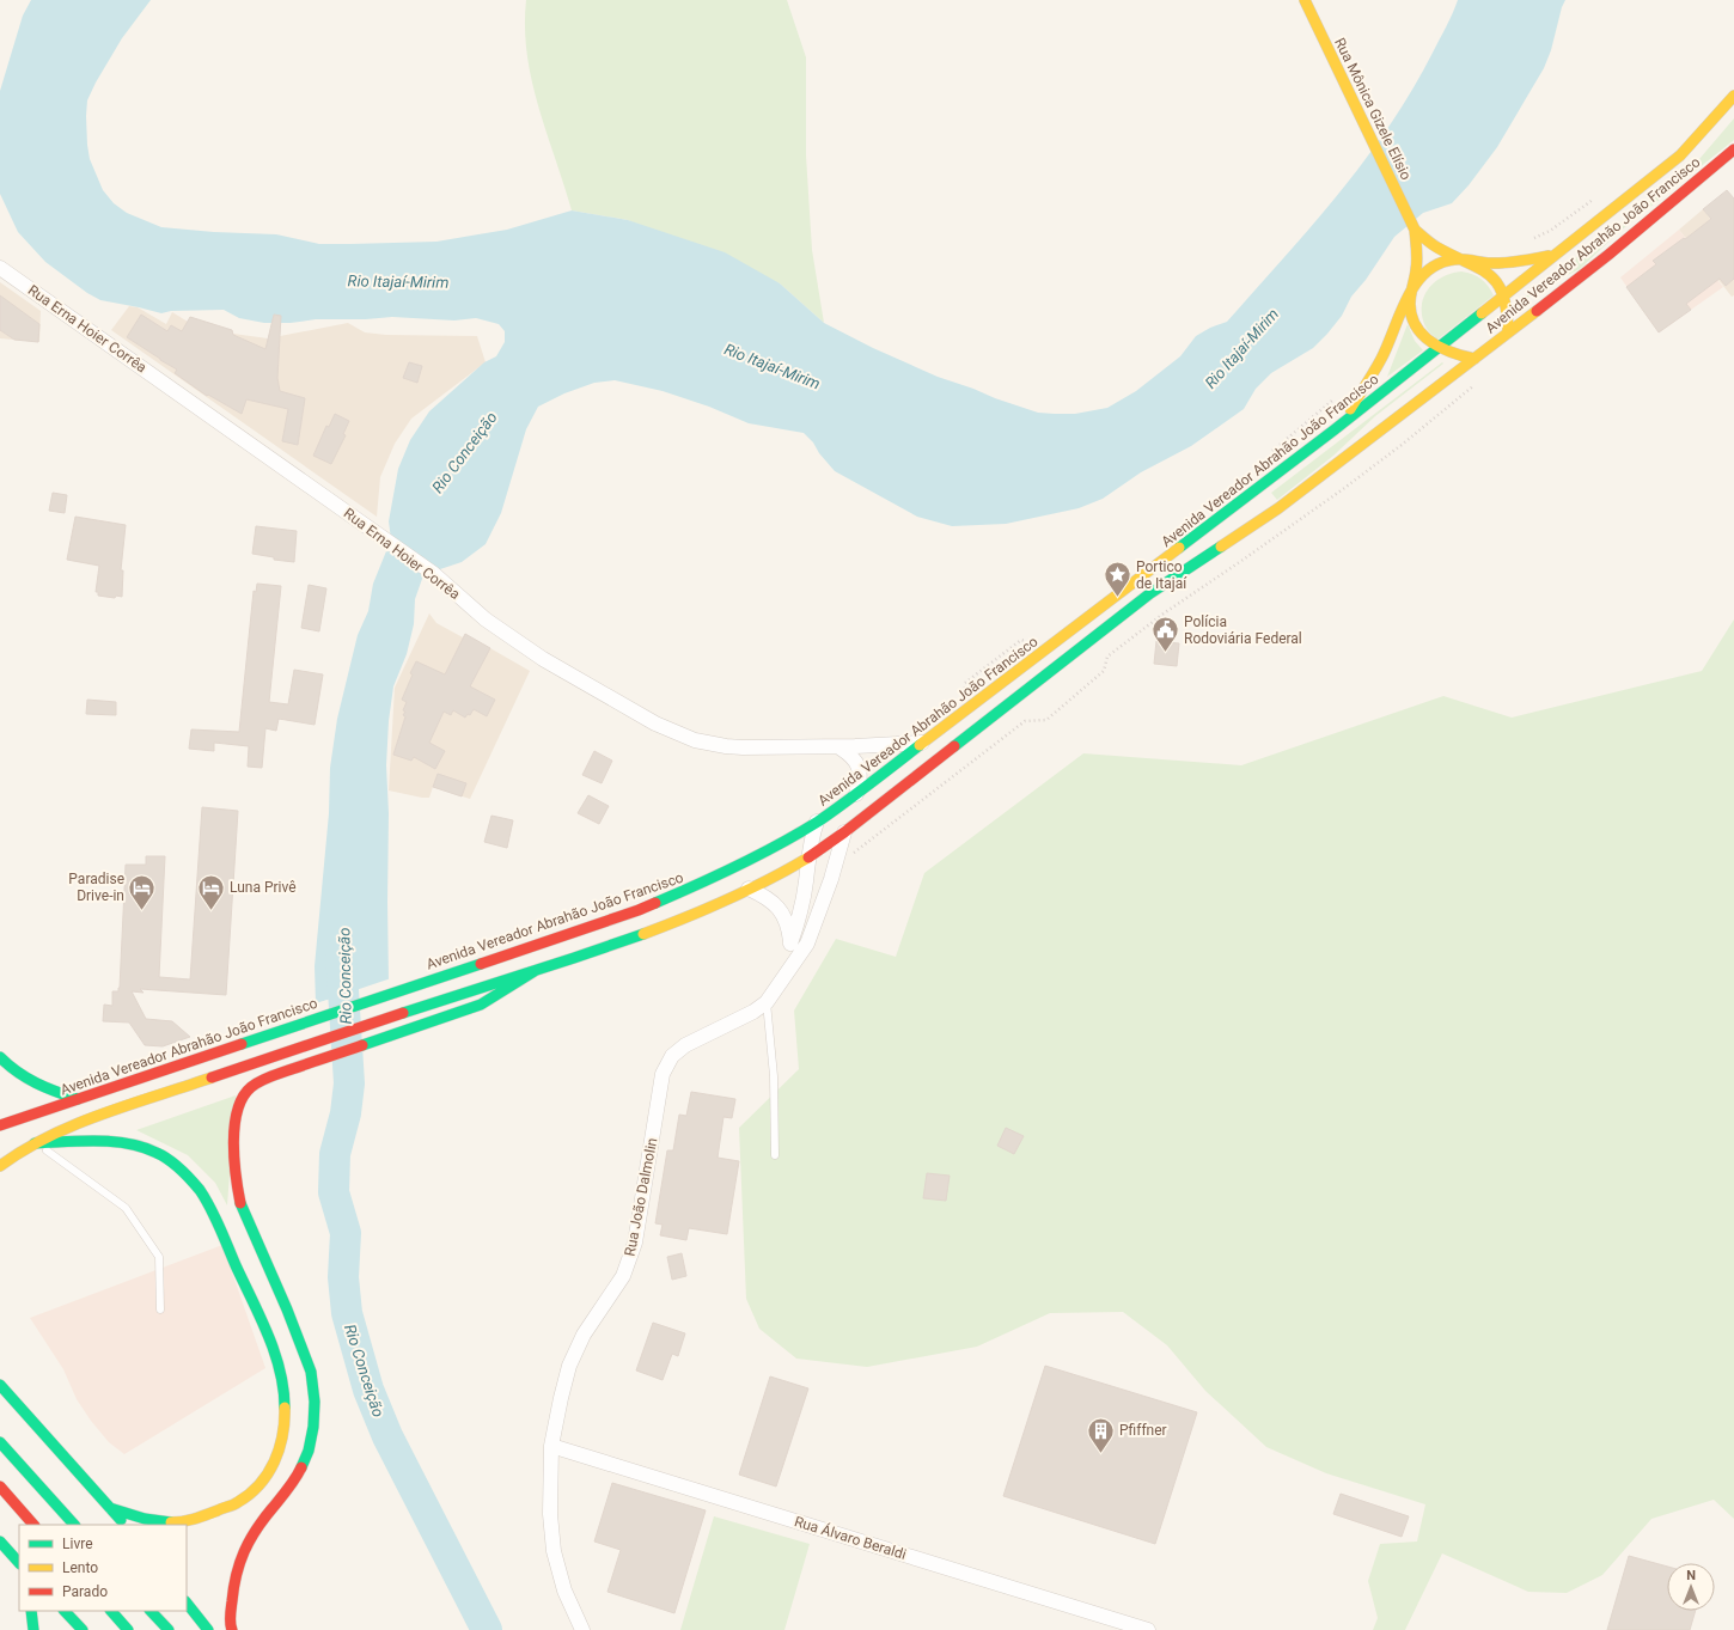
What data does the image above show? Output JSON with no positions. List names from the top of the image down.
{
  "streets": {
    "main road": ["Rua Mônica Gizele Elísio", "Avenida Vereador Abrahão João Francisco"],
    "street": ["Rua Erna Hoier Corrêa", "Rua João Dalmolin", "Rua Álvaro Beraldi"]
  },
  "crossings": [
    ["Rua Mônica Gizele Elísio", "Avenida Vereador Abrahão João Francisco"],
    ["Avenida Vereador Abrahão João Francisco", "Rua Erna Hoier Corrêa"],
    ["Avenida Vereador Abrahão João Francisco", "Rua João Dalmolin"],
    ["Rua João Dalmolin", "Rua Álvaro Beraldi"]
  ],
  "water": ["Rio Itajaí-Mirim", "Rio Conceição"],
  "places": {
    "place": ["Portico de Itajaí"],
    "public building": ["Polícia Rodoviária Federal"],
    "hotel": ["Paradise Drive-in", "Luna Privê"],
    "building": ["Pfiffner"]
  },
  "legend": ["Livre", "Lento", "Parado"],
  "north": "top"
}
